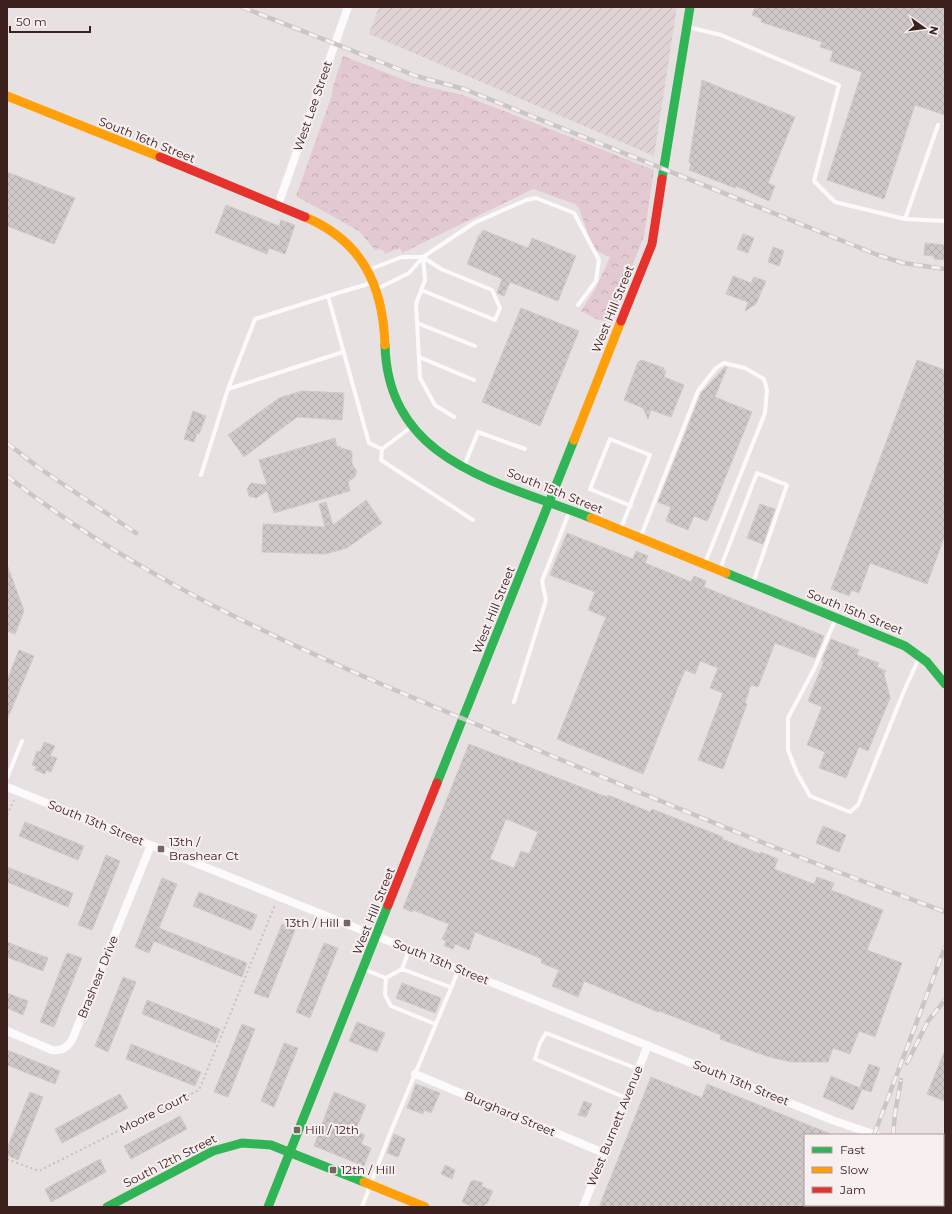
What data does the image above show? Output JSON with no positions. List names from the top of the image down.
{
  "streets": {
    "street": [
      "West Lee Street",
      "South 16th Street",
      "West Hill Street",
      "South 15th Street",
      "South 13th Street",
      "Brashear Drive",
      "Burghard Street",
      "West Burnett Avenue",
      "South 12th Street"
    ],
    "path": ["Moore Court"]
  },
  "crossings": [
    ["West Lee Street", "South 16th Street"],
    ["West Lee Street", "South 15th Street"],
    ["South 16th Street", "South 15th Street"],
    ["West Hill Street", "South 15th Street"],
    ["West Hill Street", "South 13th Street"],
    ["West Hill Street", "South 12th Street"],
    ["South 13th Street", "Brashear Drive"],
    ["South 13th Street", "Moore Court"],
    ["South 13th Street", "West Burnett Avenue"],
    ["Burghard Street", "West Burnett Avenue"]
  ],
  "places": {
    "transit": [
      "13th / Brashear Ct",
      "13th / Hill",
      "Hill / 12th",
      "12th / Hill"
    ]
  },
  "legend": ["Fast", "Slow", "Jam"],
  "scale_bar": "50 m",
  "north": "right"
}
